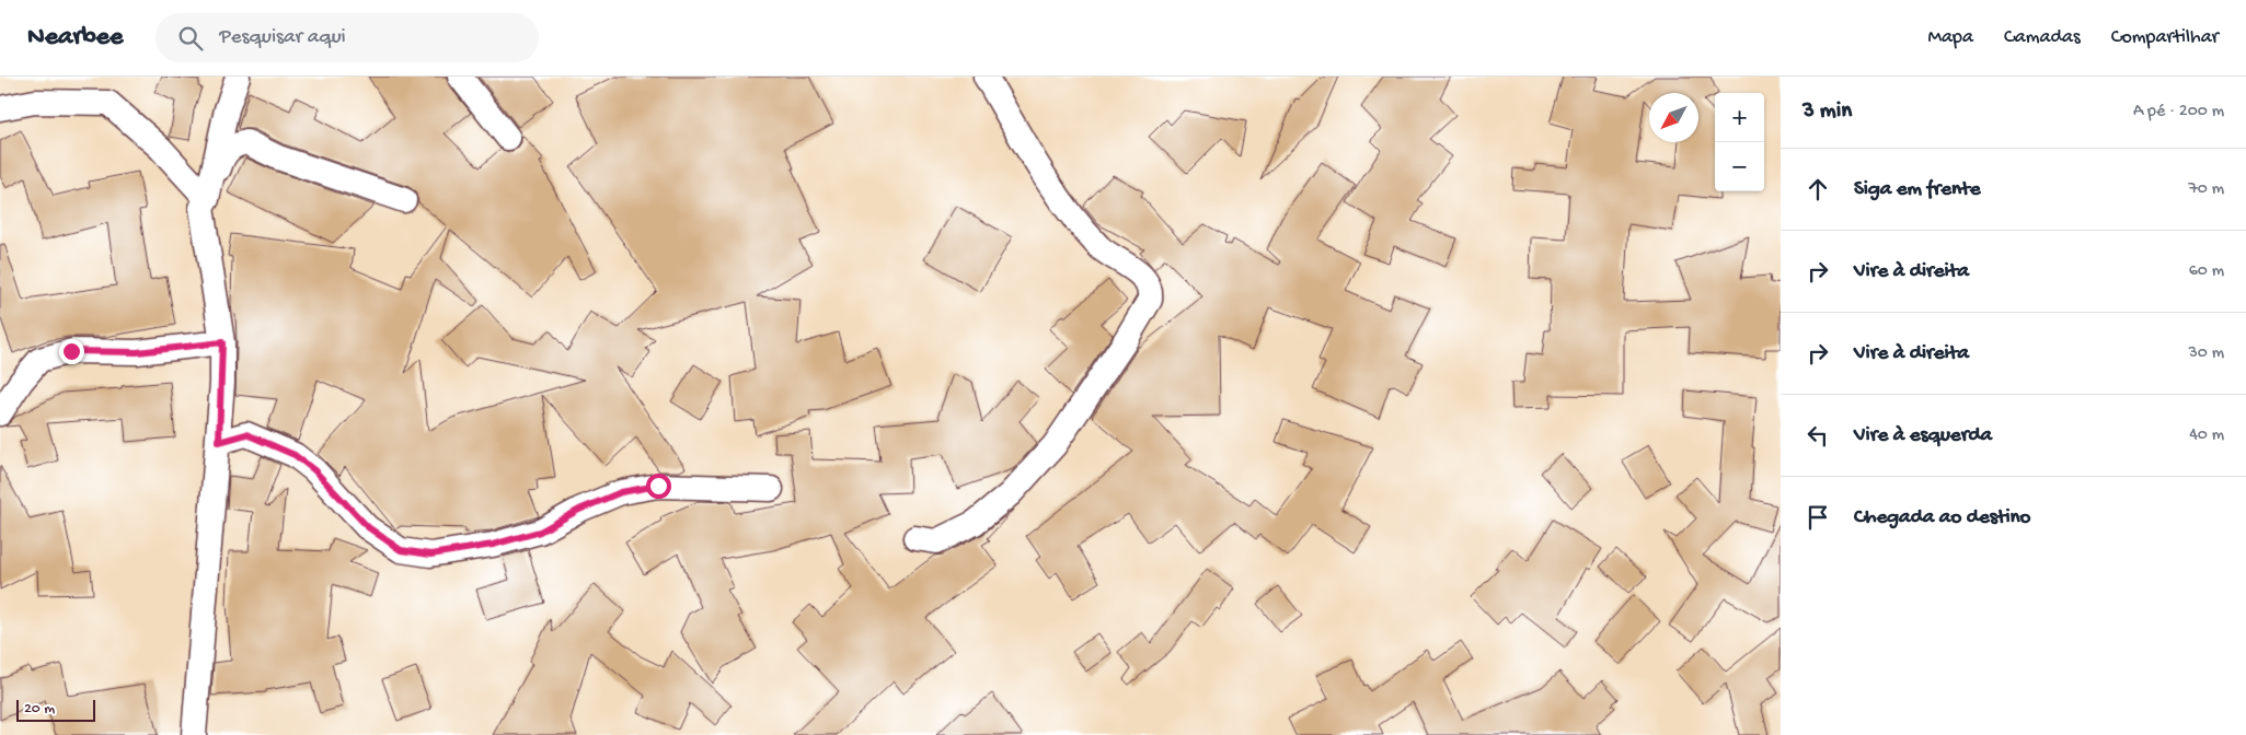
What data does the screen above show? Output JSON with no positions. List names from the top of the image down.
{
  "scale_bar": "20 m",
  "north": "bottom left",
  "page": {
    "header": "Nearbee",
    "search": "Pesquisar aqui",
    "nav": ["Mapa", "Camadas", "Compartilhar"],
    "heading": ["3 min", "A pé · 200 m"],
    "map_buttons": ["+", "−"],
    "list": [
      ["Siga em frente", "70 m"],
      ["Vire à direita", "60 m"],
      ["Vire à direita", "30 m"],
      ["Vire à esquerda", "40 m"],
      "Chegada ao destino"
    ],
    "scale": "20 m"
  }
}
